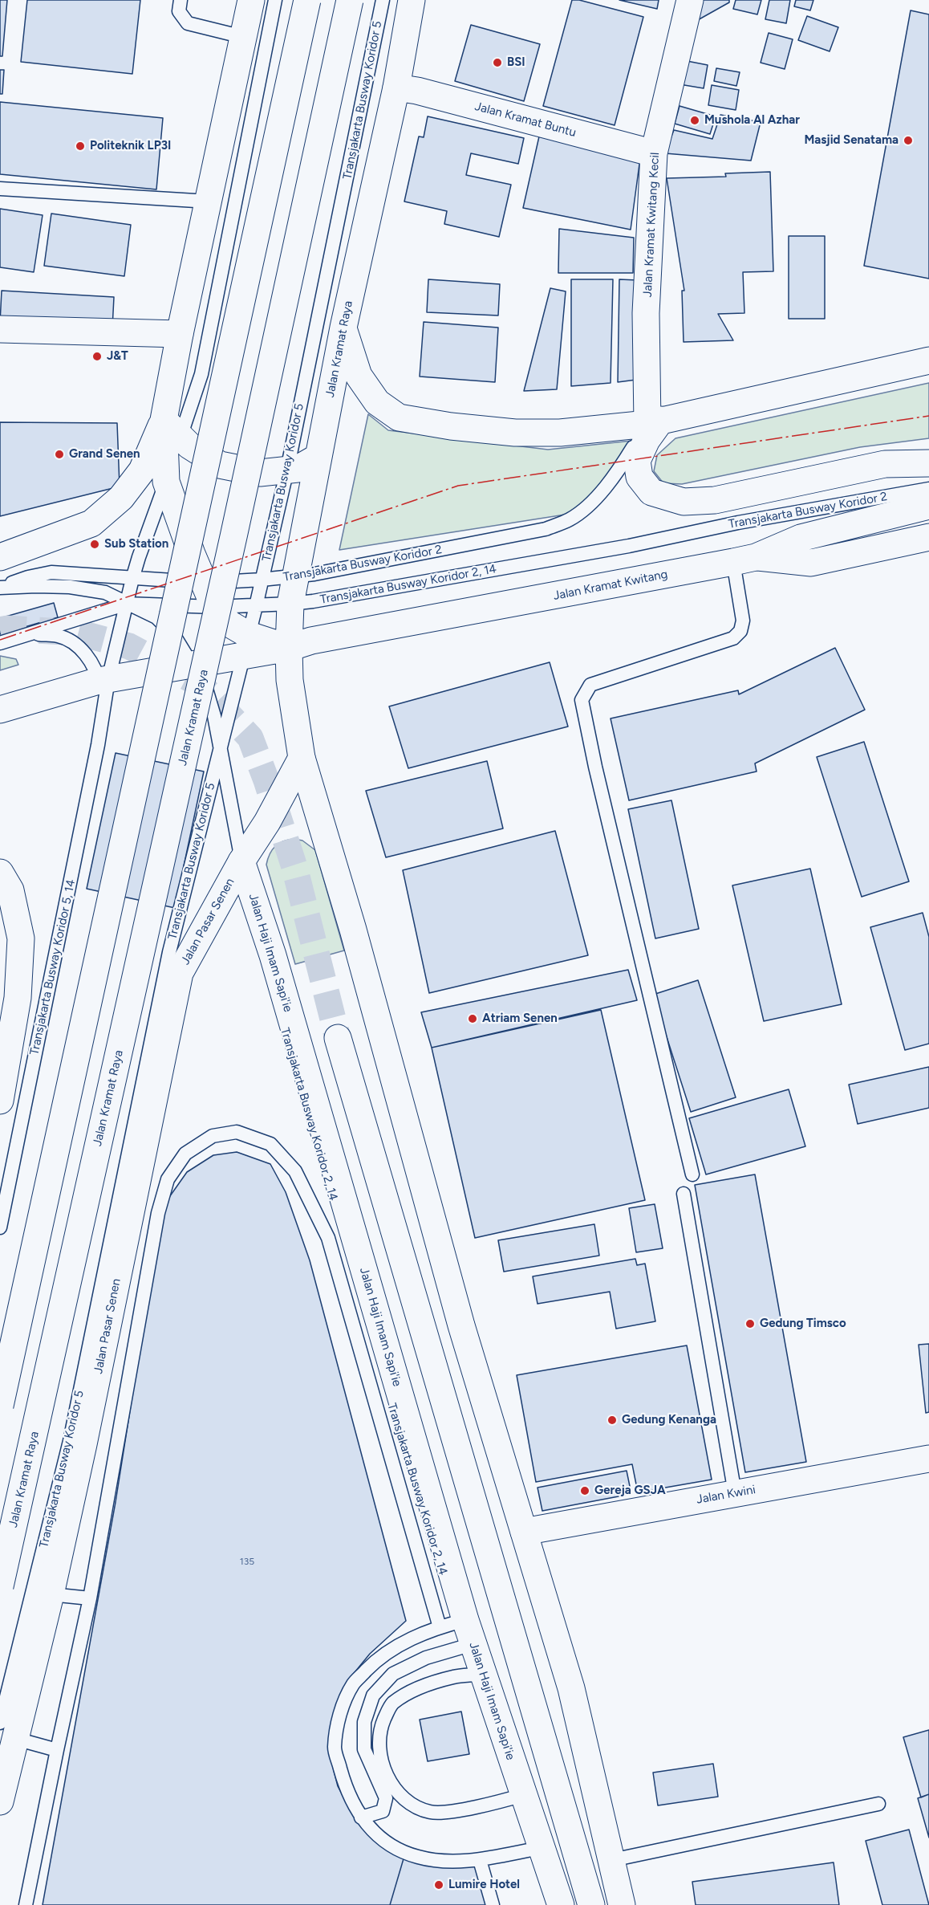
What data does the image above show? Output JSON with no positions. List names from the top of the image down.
{
  "streets": {
    "main road": [
      "Jalan Kramat Buntu",
      "Jalan Kramat Kwitang Kecil",
      "Jalan Kramat Raya",
      "Jalan Kramat Kwitang",
      "Jalan Pasar Senen",
      "Jalan Haji Imam Sapi'ie",
      "Jalan Kwini"
    ],
    "lane": [
      "Transjakarta Busway Koridor 5",
      "Transjakarta Busway Koridor 2",
      "Transjakarta Busway Koridor 2, 14",
      "Transjakarta Busway Koridor 5, 14"
    ]
  },
  "crossings": [
    ["Transjakarta Busway Koridor 5", "Transjakarta Busway Koridor 2"],
    ["Transjakarta Busway Koridor 5", "Transjakarta Busway Koridor 2, 14"],
    ["Transjakarta Busway Koridor 5", "Jalan Kramat Kwitang"],
    ["Transjakarta Busway Koridor 5", "Jalan Pasar Senen"],
    ["Jalan Kramat Buntu", "Jalan Kramat Kwitang Kecil"],
    ["Jalan Kramat Buntu", "Jalan Kramat Raya"],
    ["Jalan Kramat Kwitang Kecil", "Transjakarta Busway Koridor 2"],
    ["Jalan Kramat Raya", "Transjakarta Busway Koridor 2"],
    ["Jalan Kramat Raya", "Transjakarta Busway Koridor 2, 14"],
    ["Jalan Kramat Raya", "Jalan Kramat Kwitang"],
    ["Transjakarta Busway Koridor 2", "Transjakarta Busway Koridor 2, 14"],
    ["Transjakarta Busway Koridor 2, 14", "Jalan Kramat Kwitang"],
    ["Transjakarta Busway Koridor 2, 14", "Jalan Pasar Senen"],
    ["Transjakarta Busway Koridor 2, 14", "Jalan Haji Imam Sapi'ie"],
    ["Jalan Kramat Kwitang", "Transjakarta Busway Koridor 5, 14"],
    ["Jalan Pasar Senen", "Jalan Haji Imam Sapi'ie"]
  ],
  "places": [
    "BSI",
    "Mushola Al Azhar",
    "Masjid Senatama",
    "Politeknik LP3I",
    "J&T",
    "Grand Senen",
    "Sub Station",
    "Atriam Senen",
    "Gedung Timsco",
    "Gedung Kenanga",
    "Gereja GSJA",
    "Lumire Hotel"
  ],
  "house_numbers": ["135"]
}
